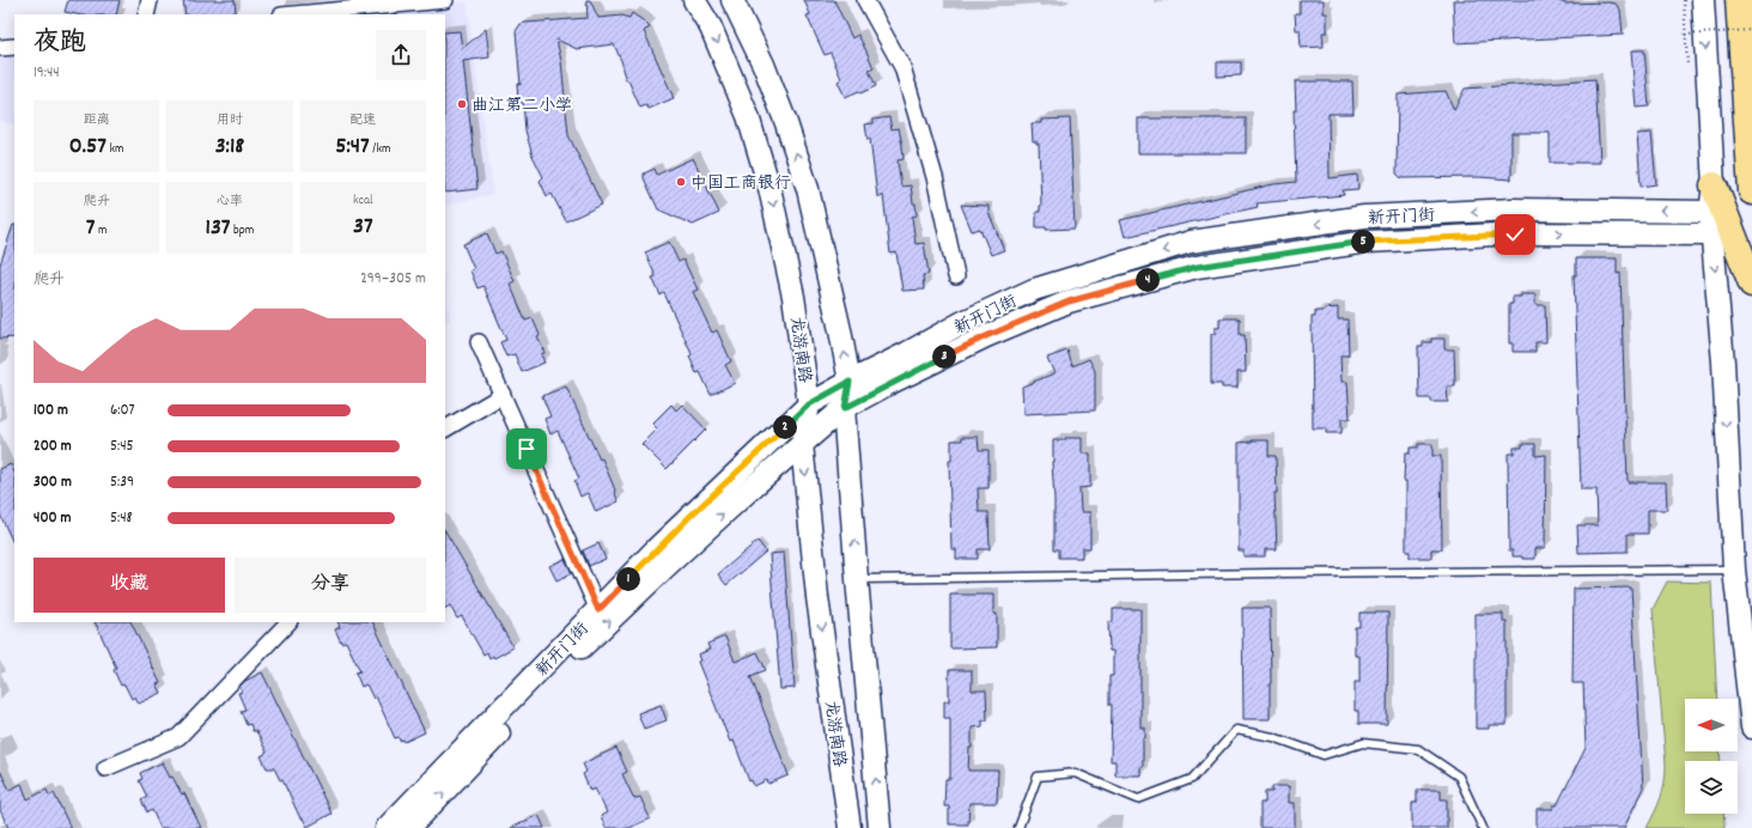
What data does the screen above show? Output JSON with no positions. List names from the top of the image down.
{
  "streets": {
    "street": ["新开门街", "龙游南路"]
  },
  "crossings": [
    ["新开门街", "龙游南路"]
  ],
  "places": ["曲江第二小学", "中国工商银行"],
  "north": "left",
  "page": {
    "heading": ["夜跑", "19:44"],
    "stats": [
      ["距离", "0.57 km"],
      ["用时", "3:18"],
      ["配速", "5:47 /km"],
      ["爬升", "7 m"],
      ["心率", "137 bpm"],
      ["kcal", "37"]
    ],
    "pins": [
      "5",
      "4",
      "3",
      "2",
      "1"
    ],
    "chart": ["爬升", "299–305 m"],
    "list": [
      {
        "name": "100 m",
        "note": "6:07"
      },
      {
        "name": "200 m",
        "note": "5:45"
      },
      {
        "name": "300 m",
        "note": "5:39"
      },
      {
        "name": "400 m",
        "note": "5:48"
      }
    ],
    "buttons": ["收藏", "分享"]
  }
}
